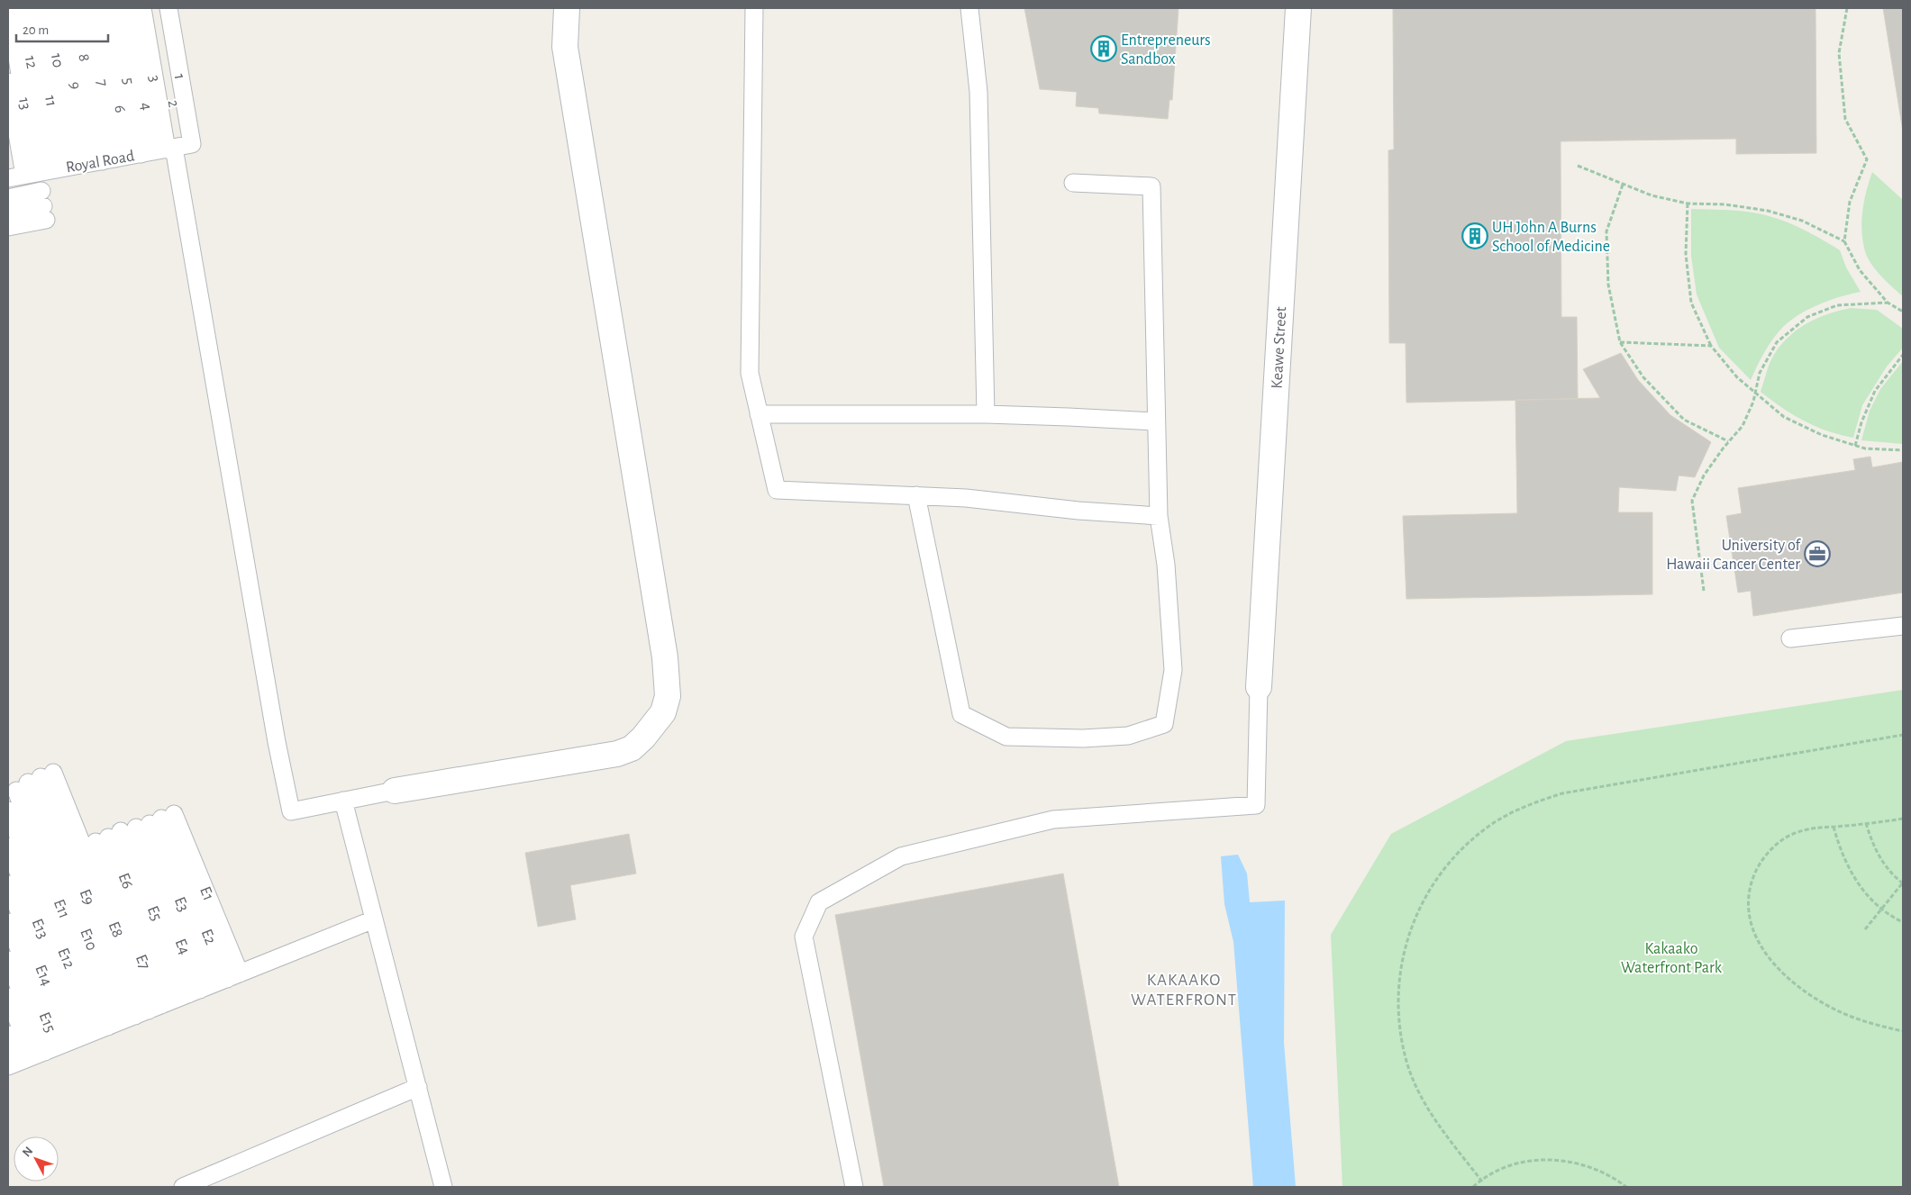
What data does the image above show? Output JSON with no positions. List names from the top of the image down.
{
  "streets": {
    "street": ["Keawe Street"],
    "lane": [
      "8",
      "10",
      "12",
      "1",
      "3",
      "5",
      "7",
      "9",
      "11",
      "13",
      "2",
      "4",
      "6",
      "E1",
      "E9",
      "E3",
      "E11",
      "E5",
      "E13",
      "E12",
      "E7",
      "E14",
      "E15"
    ]
  },
  "crossings": [
    ["8", "10"],
    ["8", "12"],
    ["8", "1"],
    ["8", "3"],
    ["8", "5"],
    ["8", "7"],
    ["8", "9"],
    ["8", "11"],
    ["8", "13"],
    ["8", "2"],
    ["8", "4"],
    ["8", "6"],
    ["10", "12"],
    ["10", "1"],
    ["10", "3"],
    ["10", "5"],
    ["10", "7"],
    ["10", "9"],
    ["10", "11"],
    ["10", "13"],
    ["10", "2"],
    ["10", "4"],
    ["10", "6"],
    ["12", "1"],
    ["12", "3"],
    ["12", "5"],
    ["12", "7"],
    ["12", "9"],
    ["12", "11"],
    ["12", "13"],
    ["12", "2"],
    ["12", "4"],
    ["12", "6"],
    ["1", "3"],
    ["1", "5"],
    ["1", "7"],
    ["1", "9"],
    ["1", "11"],
    ["1", "13"],
    ["1", "2"],
    ["1", "4"],
    ["1", "6"],
    ["3", "5"],
    ["3", "7"],
    ["3", "9"],
    ["3", "11"],
    ["3", "13"],
    ["3", "2"],
    ["3", "4"],
    ["3", "6"],
    ["5", "7"],
    ["5", "9"],
    ["5", "11"],
    ["5", "13"],
    ["5", "2"],
    ["5", "4"],
    ["5", "6"],
    ["7", "9"],
    ["7", "11"],
    ["7", "13"],
    ["7", "2"],
    ["7", "4"],
    ["7", "6"],
    ["9", "11"],
    ["9", "13"],
    ["9", "2"],
    ["9", "4"],
    ["9", "6"],
    ["11", "13"],
    ["11", "2"],
    ["11", "4"],
    ["11", "6"],
    ["13", "2"],
    ["13", "4"],
    ["13", "6"],
    ["2", "4"],
    ["2", "6"],
    ["4", "6"],
    ["E1", "E9"],
    ["E1", "E3"],
    ["E1", "E11"],
    ["E1", "E5"],
    ["E1", "E13"],
    ["E1", "E12"],
    ["E1", "E7"],
    ["E1", "E14"],
    ["E1", "E15"],
    ["E9", "E3"],
    ["E9", "E11"],
    ["E9", "E5"],
    ["E9", "E13"],
    ["E9", "E12"],
    ["E9", "E7"],
    ["E9", "E14"],
    ["E9", "E15"],
    ["E3", "E11"],
    ["E3", "E5"],
    ["E3", "E13"],
    ["E3", "E12"],
    ["E3", "E7"],
    ["E3", "E14"],
    ["E3", "E15"],
    ["E11", "E5"],
    ["E11", "E13"],
    ["E11", "E12"],
    ["E11", "E7"],
    ["E11", "E14"],
    ["E11", "E15"],
    ["E5", "E13"],
    ["E5", "E12"],
    ["E5", "E7"],
    ["E5", "E14"],
    ["E5", "E15"],
    ["E13", "E12"],
    ["E13", "E7"],
    ["E13", "E14"],
    ["E13", "E15"],
    ["E12", "E7"],
    ["E12", "E14"],
    ["E12", "E15"],
    ["E7", "E14"],
    ["E7", "E15"],
    ["E14", "E15"]
  ],
  "districts": ["KAKAAKO WATERFRONT"],
  "parks": ["Kakaako Waterfront Park"],
  "places": {
    "building": ["Entrepreneurs Sandbox", "UH John A Burns School of Medicine"],
    "office": ["University of Hawaii Cancer Center"]
  },
  "scale_bar": "20 m",
  "north": "top left"
}
